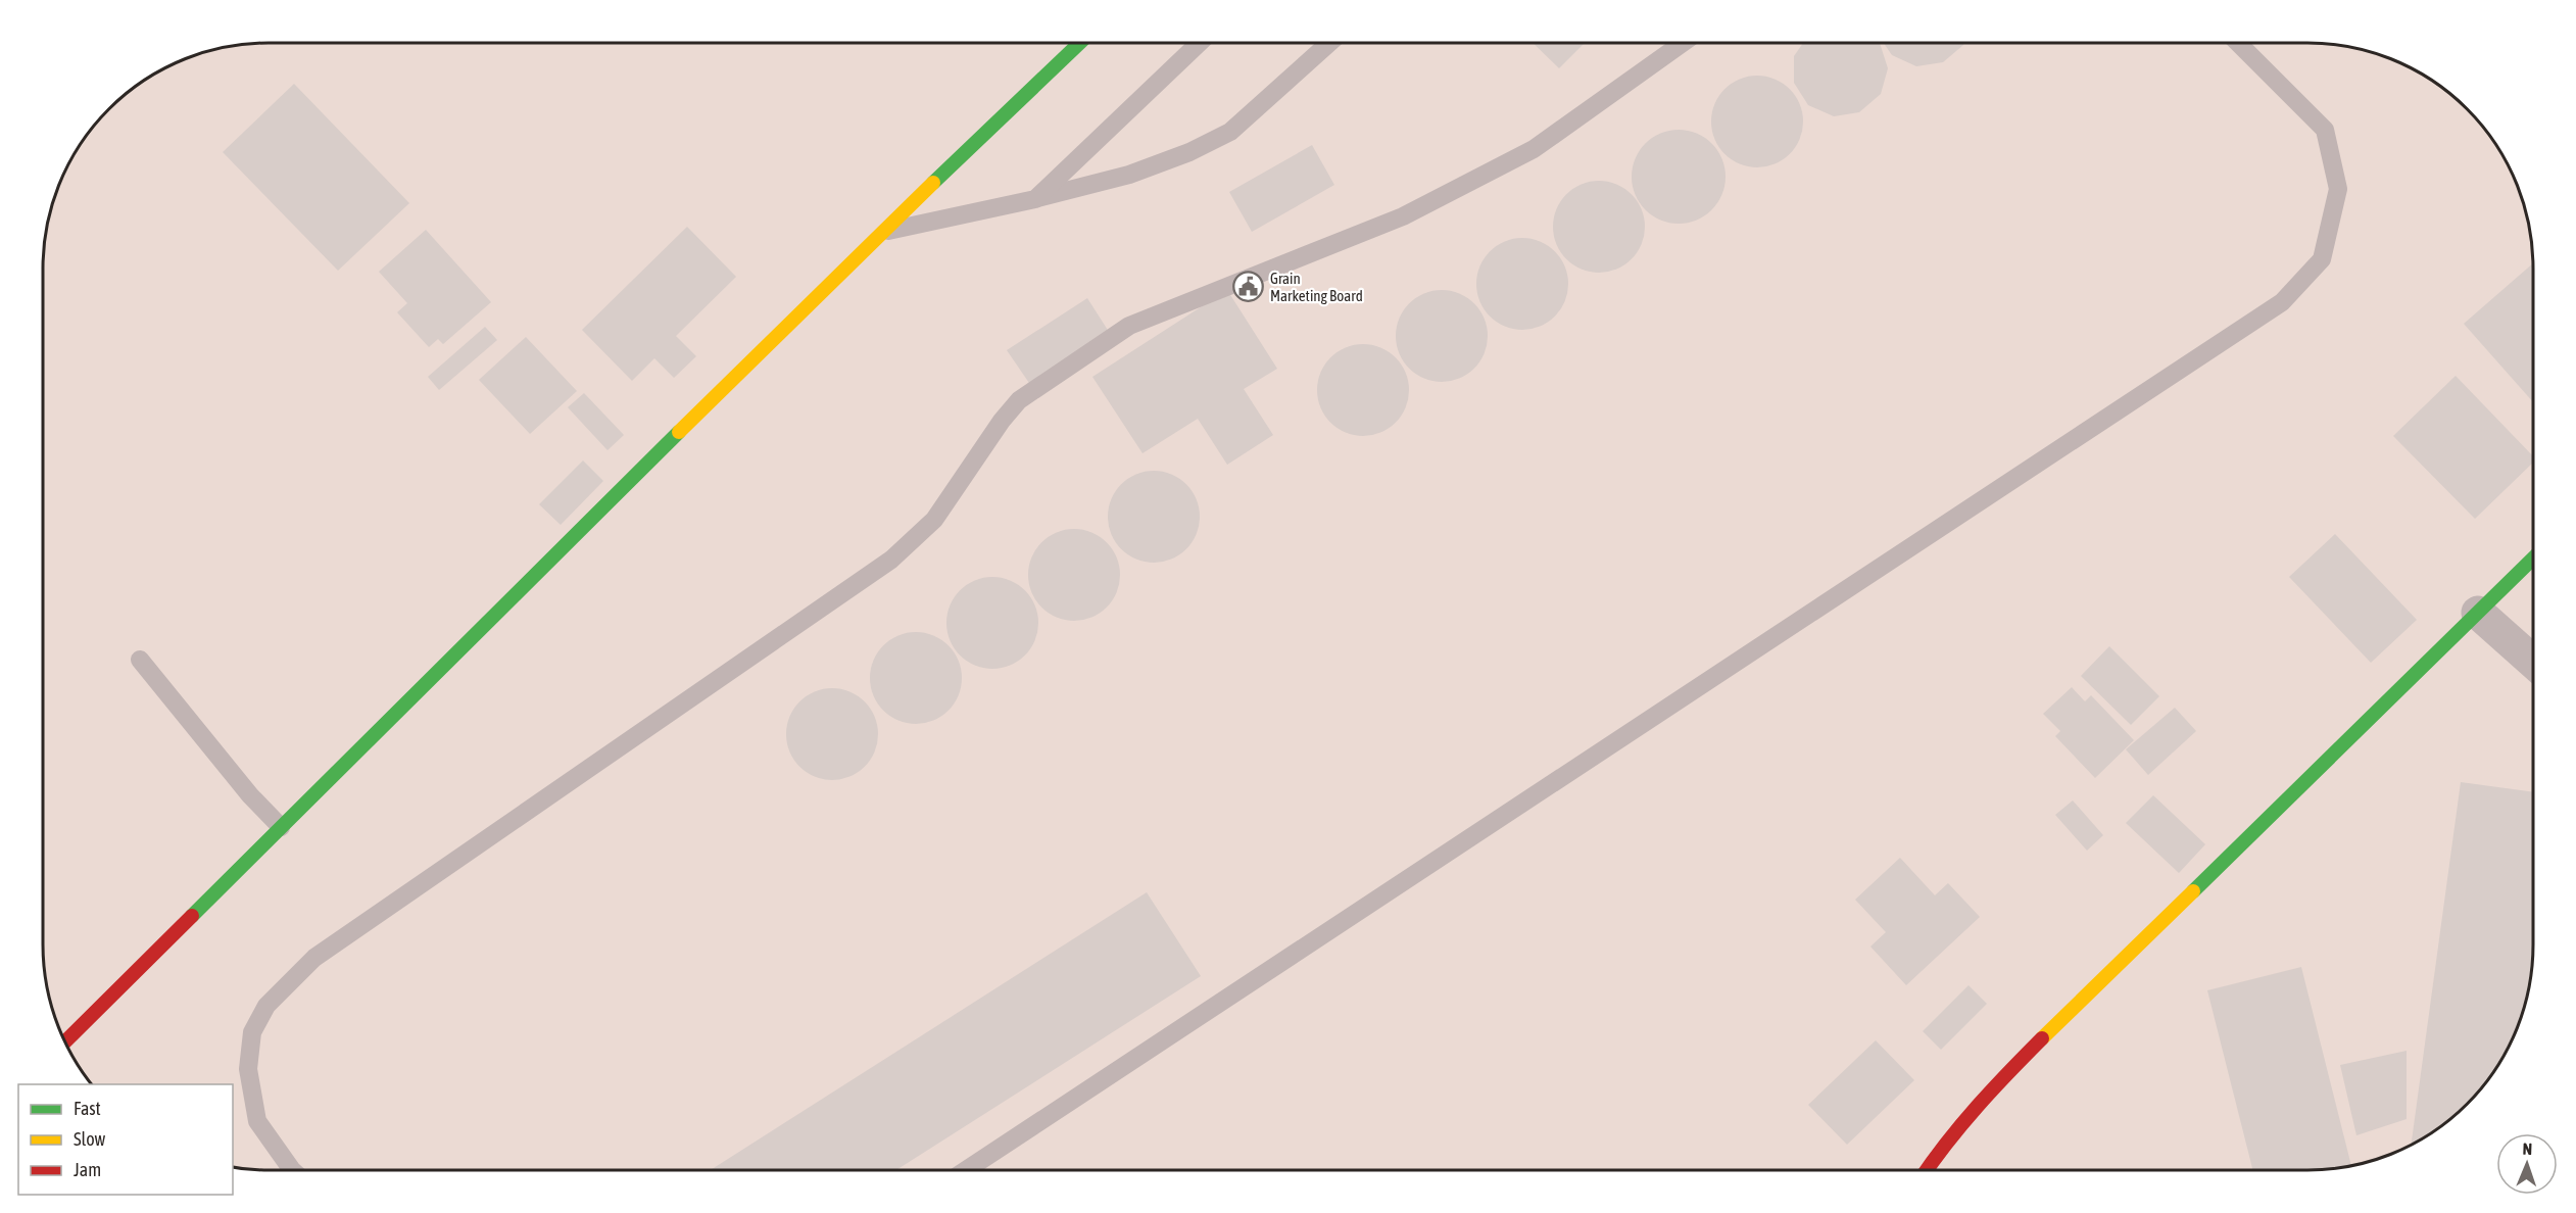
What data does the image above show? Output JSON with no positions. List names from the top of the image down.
{
  "places": {
    "public building": ["Grain Marketing Board"]
  },
  "legend": ["Fast", "Slow", "Jam"],
  "north": "top"
}
